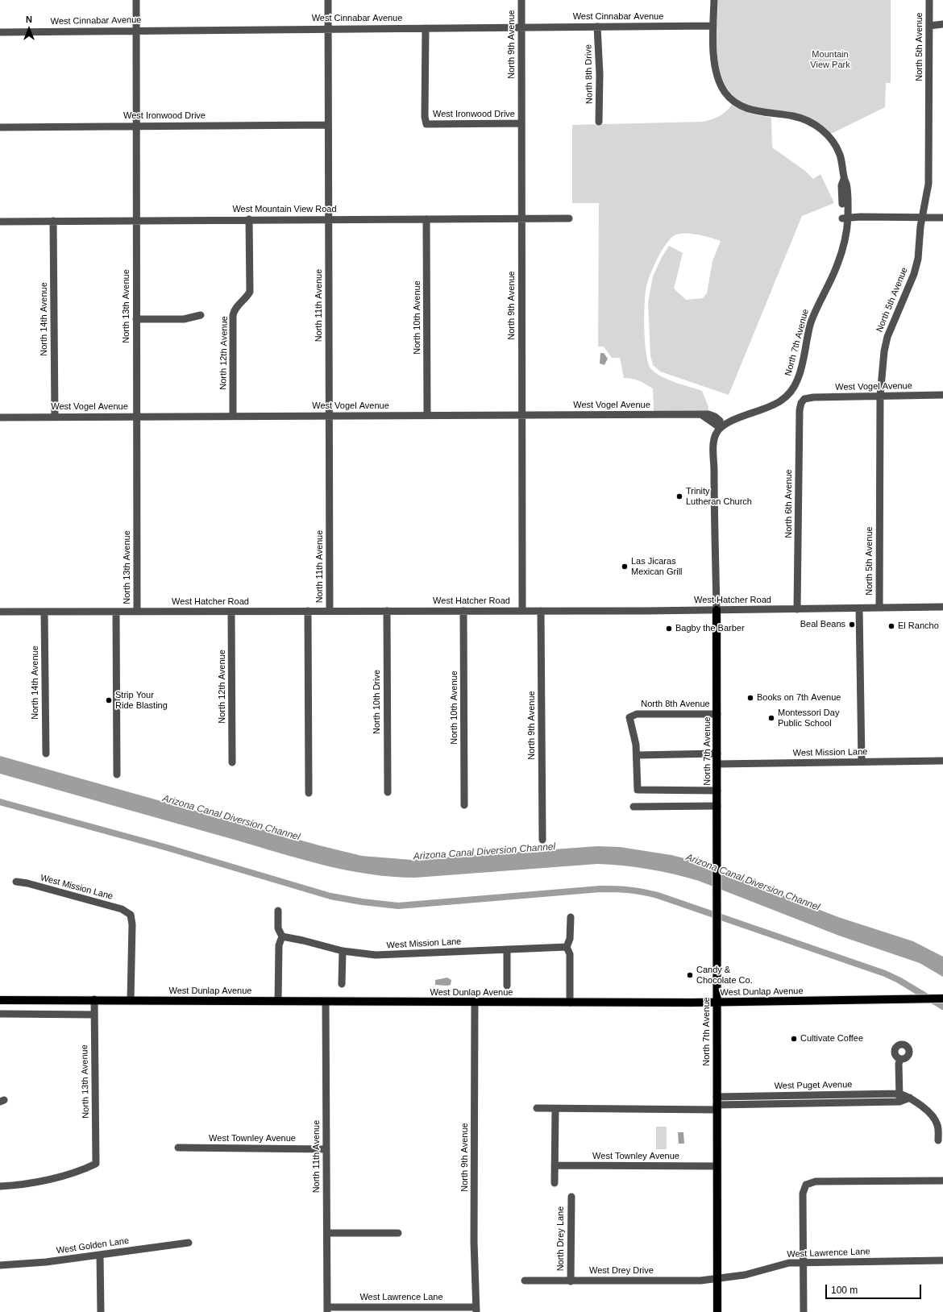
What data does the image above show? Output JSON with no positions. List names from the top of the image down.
{
  "streets": {
    "main road": ["North 7th Avenue", "West Dunlap Avenue"],
    "street": [
      "West Cinnabar Avenue",
      "North 9th Avenue",
      "North 5th Avenue",
      "North 8th Drive",
      "West Ironwood Drive",
      "West Mountain View Road",
      "North 11th Avenue",
      "North 13th Avenue",
      "North 10th Avenue",
      "North 14th Avenue",
      "North 12th Avenue",
      "West Vogel Avenue",
      "North 6th Avenue",
      "West Hatcher Road",
      "North 10th Drive",
      "North 8th Avenue",
      "West Mission Lane",
      "West Puget Avenue",
      "West Townley Avenue",
      "North Drey Lane",
      "West Golden Lane",
      "West Lawrence Lane",
      "West Drey Drive"
    ]
  },
  "crossings": [
    ["West Cinnabar Avenue", "North 9th Avenue"],
    ["West Cinnabar Avenue", "North 8th Drive"],
    ["West Cinnabar Avenue", "West Ironwood Drive"],
    ["West Cinnabar Avenue", "North 11th Avenue"],
    ["West Cinnabar Avenue", "North 13th Avenue"],
    ["West Cinnabar Avenue", "North 7th Avenue"],
    ["North 9th Avenue", "West Ironwood Drive"],
    ["North 9th Avenue", "West Mountain View Road"],
    ["North 9th Avenue", "West Vogel Avenue"],
    ["North 9th Avenue", "West Hatcher Road"],
    ["North 9th Avenue", "West Dunlap Avenue"],
    ["North 9th Avenue", "West Lawrence Lane"],
    ["North 5th Avenue", "West Vogel Avenue"],
    ["North 5th Avenue", "West Hatcher Road"],
    ["West Ironwood Drive", "North 11th Avenue"],
    ["West Ironwood Drive", "North 13th Avenue"],
    ["West Mountain View Road", "North 11th Avenue"],
    ["West Mountain View Road", "North 13th Avenue"],
    ["West Mountain View Road", "North 10th Avenue"],
    ["West Mountain View Road", "North 14th Avenue"],
    ["West Mountain View Road", "North 12th Avenue"],
    ["North 11th Avenue", "West Vogel Avenue"],
    ["North 11th Avenue", "West Hatcher Road"],
    ["North 11th Avenue", "West Dunlap Avenue"],
    ["North 11th Avenue", "West Townley Avenue"],
    ["North 11th Avenue", "West Lawrence Lane"],
    ["North 13th Avenue", "West Vogel Avenue"],
    ["North 13th Avenue", "West Hatcher Road"],
    ["North 13th Avenue", "West Dunlap Avenue"],
    ["North 10th Avenue", "West Vogel Avenue"],
    ["North 10th Avenue", "West Hatcher Road"],
    ["North 14th Avenue", "West Vogel Avenue"],
    ["North 14th Avenue", "West Hatcher Road"],
    ["North 7th Avenue", "West Vogel Avenue"],
    ["North 7th Avenue", "West Hatcher Road"],
    ["North 7th Avenue", "North 8th Avenue"],
    ["North 7th Avenue", "West Mission Lane"],
    ["North 7th Avenue", "West Dunlap Avenue"],
    ["North 7th Avenue", "West Puget Avenue"],
    ["North 7th Avenue", "West Townley Avenue"],
    ["North 7th Avenue", "West Lawrence Lane"],
    ["North 7th Avenue", "West Drey Drive"],
    ["North 12th Avenue", "West Vogel Avenue"],
    ["North 12th Avenue", "West Hatcher Road"],
    ["West Vogel Avenue", "North 6th Avenue"],
    ["North 6th Avenue", "West Hatcher Road"],
    ["West Hatcher Road", "North 10th Drive"],
    ["West Mission Lane", "West Dunlap Avenue"],
    ["North Drey Lane", "West Drey Drive"],
    ["West Lawrence Lane", "West Drey Drive"]
  ],
  "water": ["Arizona Canal Diversion Channel"],
  "parks": ["Mountain View Park"],
  "places": [
    "Trinity Lutheran Church",
    "Las Jicaras Mexican Grill",
    "Beal Beans",
    "El Rancho",
    "Bagby the Barber",
    "Books on 7th Avenue",
    "Strip Your Ride Blasting",
    "Montessori Day Public School",
    "Candy & Chocolate Co.",
    "Cultivate Coffee"
  ],
  "scale_bar": "100 m",
  "north": "top"
}
